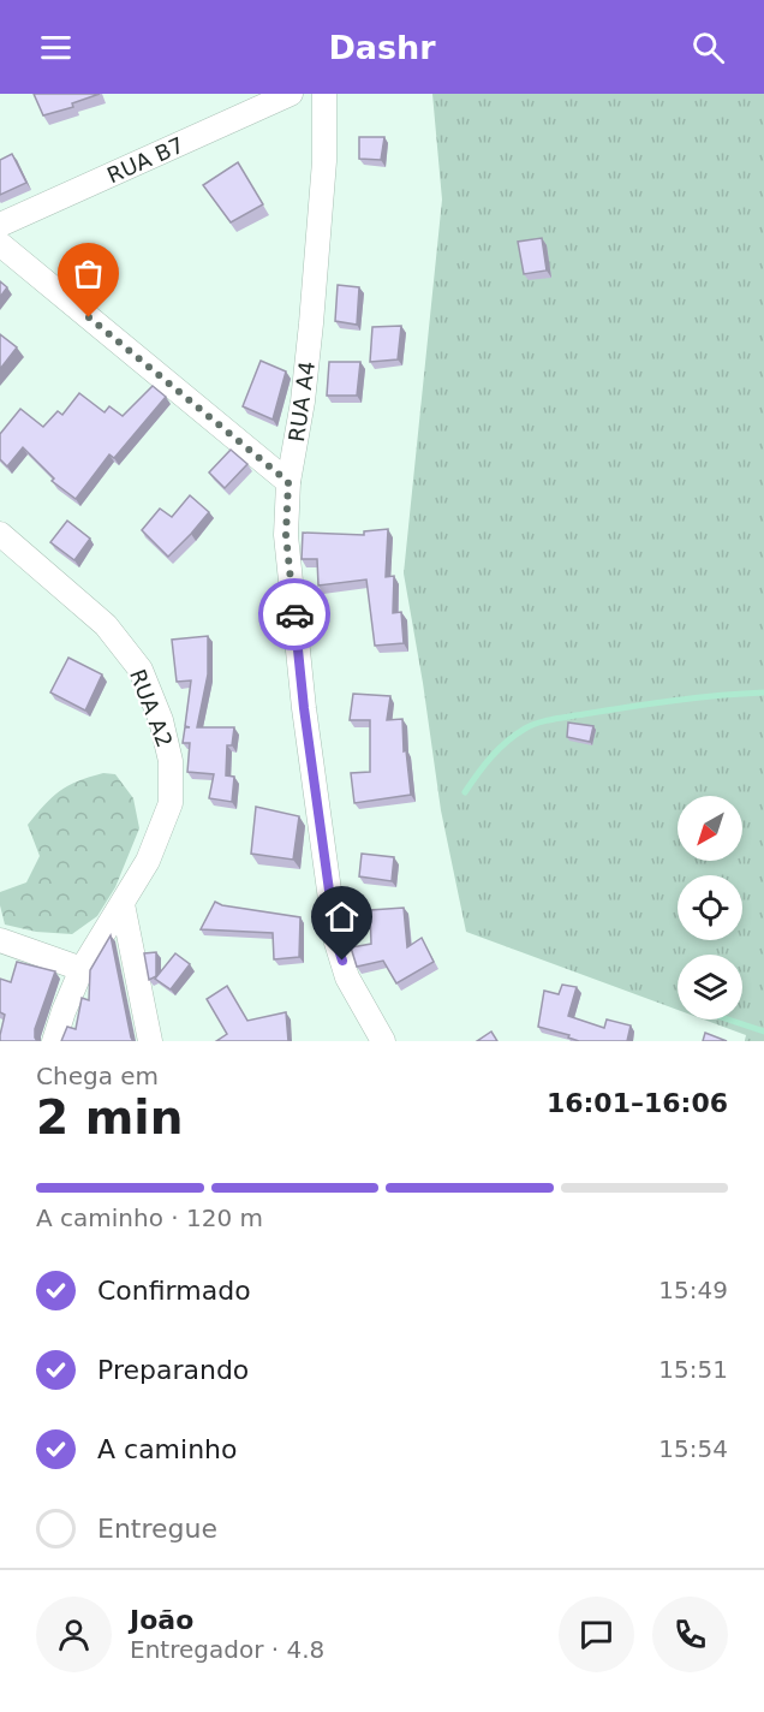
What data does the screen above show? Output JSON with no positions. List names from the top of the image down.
{
  "streets": {
    "street": ["RUA B7", "RUA A4", "RUA A2"]
  },
  "north": "bottom left",
  "page": {
    "header": "Dashr",
    "heading": ["2 min", "Chega em", "16:01–16:06"],
    "panel": ["João", "Entregador · 4.8"],
    "bar": "A caminho · 120 m",
    "list": [
      ["Confirmado", "15:49"],
      ["Preparando", "15:51"],
      ["A caminho", "15:54"],
      "Entregue"
    ]
  }
}
